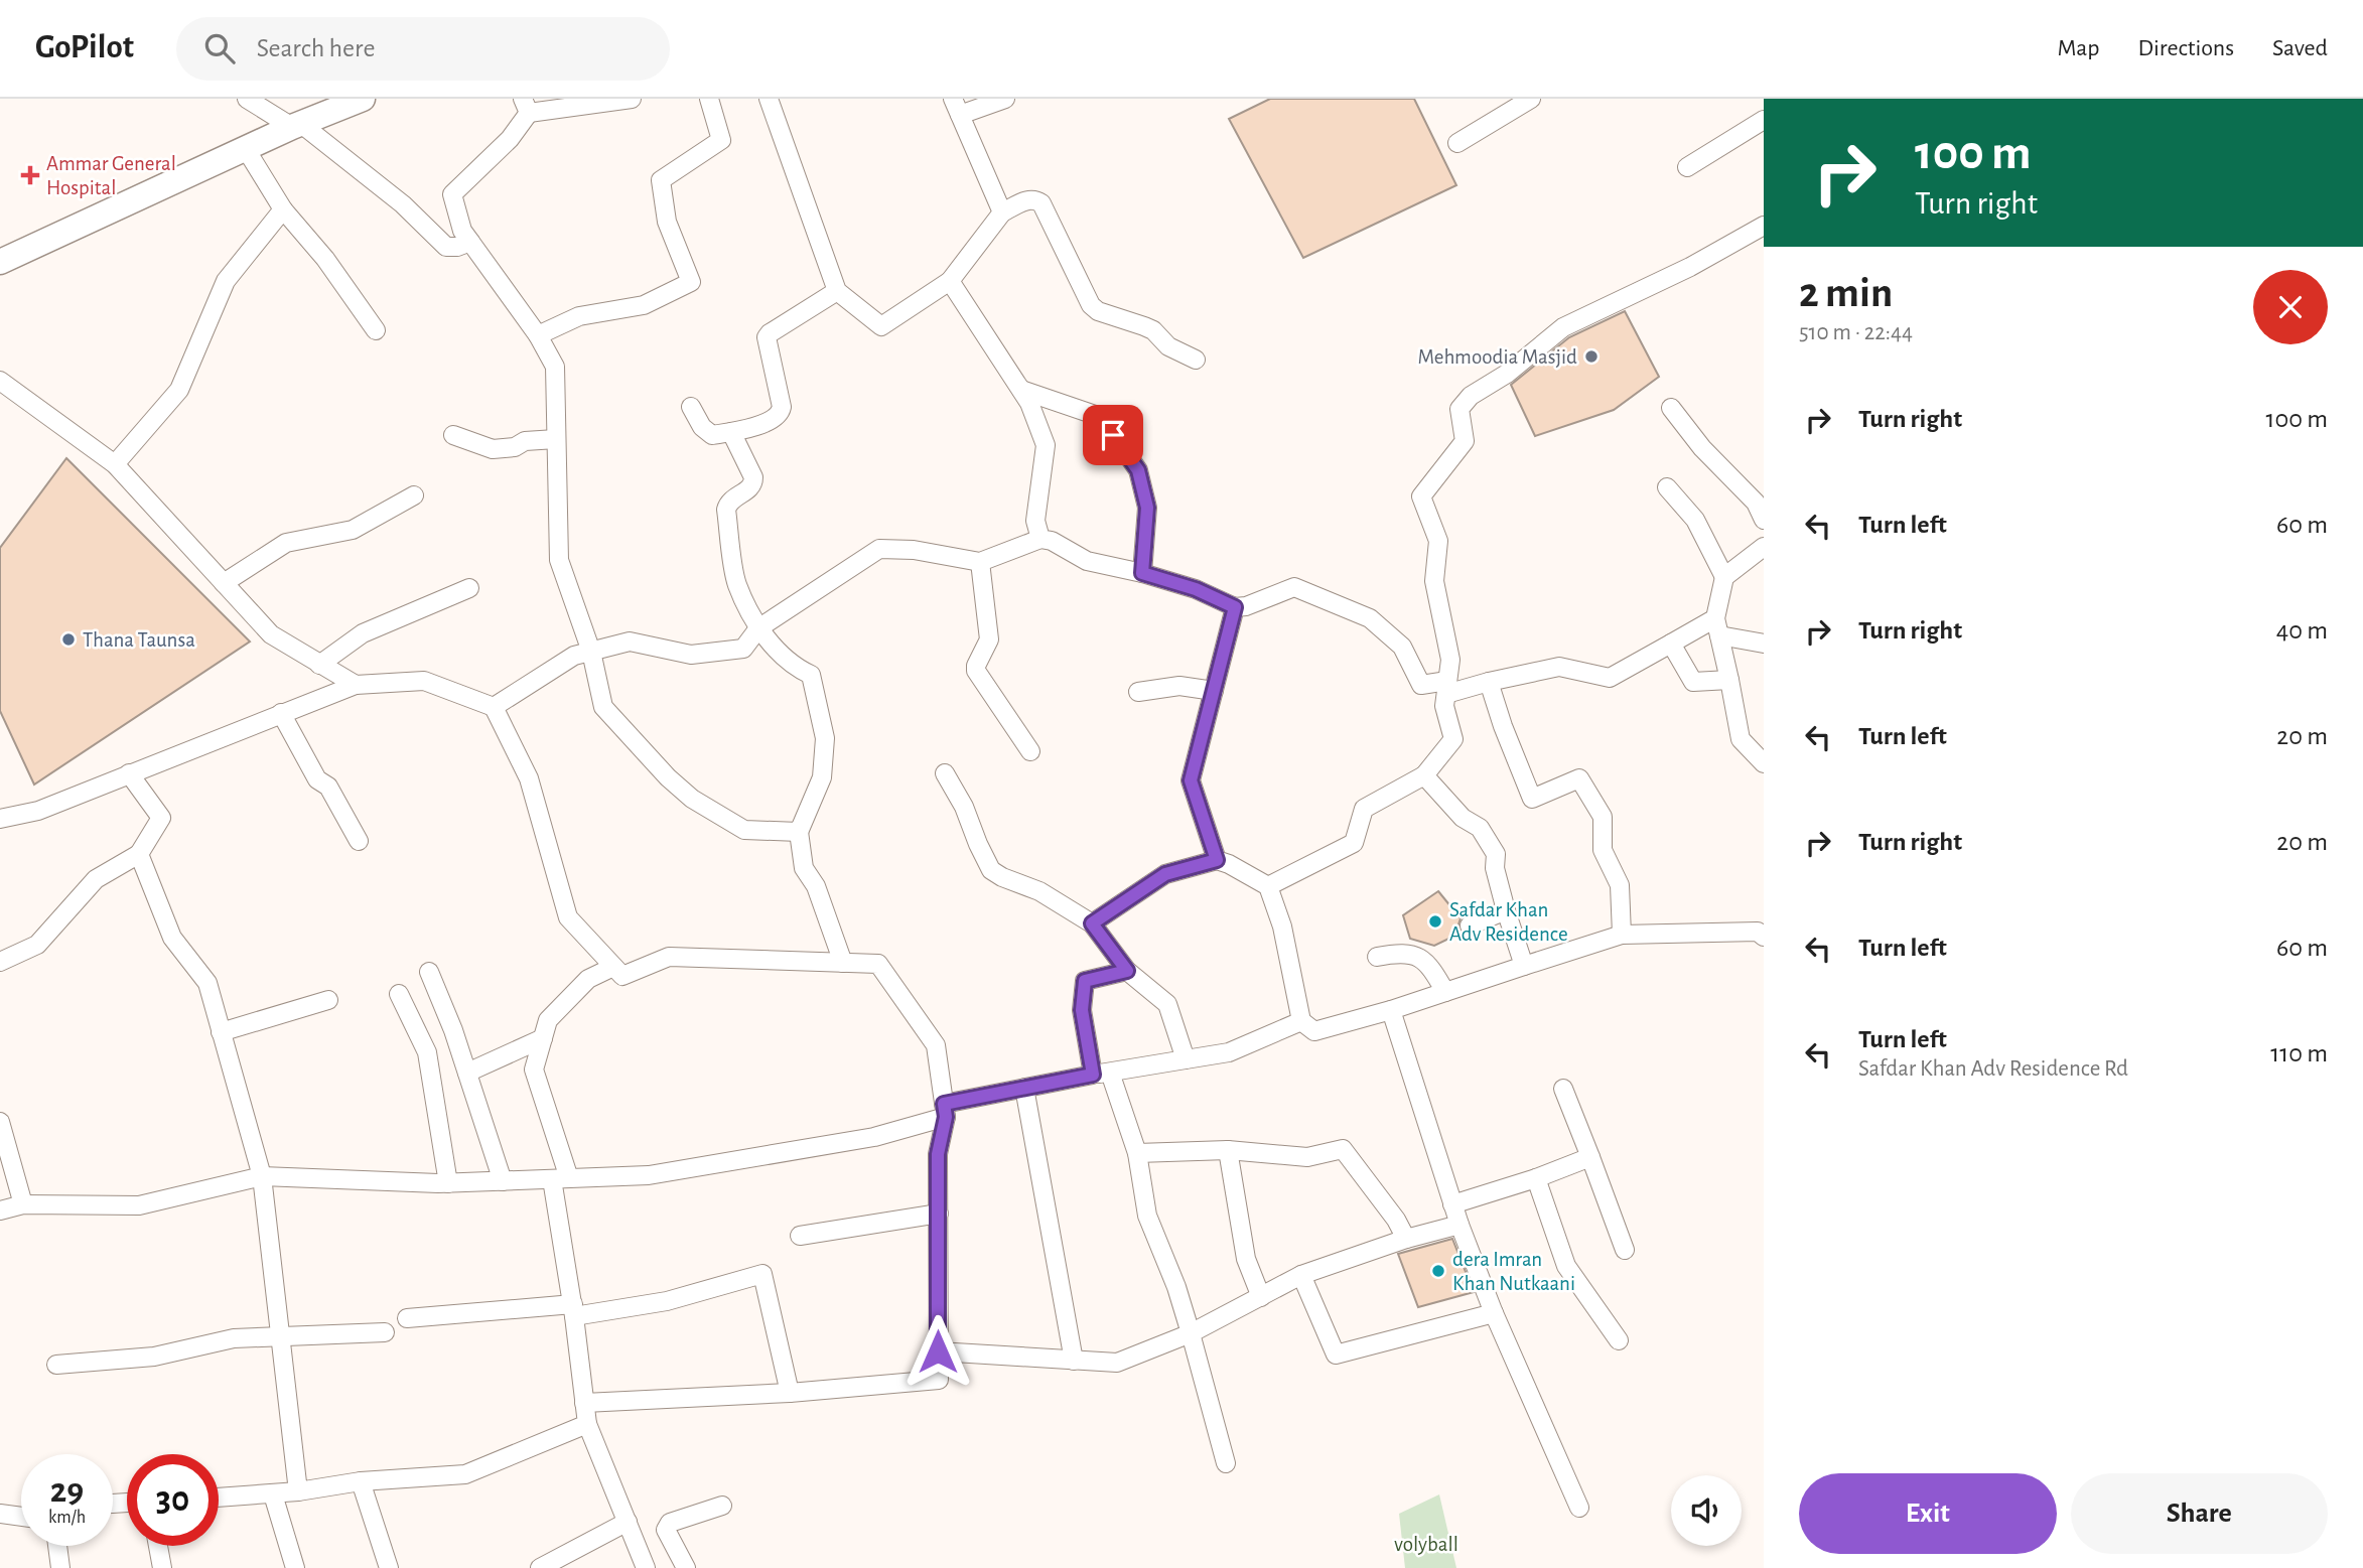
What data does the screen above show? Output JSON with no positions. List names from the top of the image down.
{
  "parks": ["volyball"],
  "places": {
    "health": ["Ammar General Hospital"],
    "other": [
      "Mehmoodia Masjid",
      "Thana Taunsa",
      "Safdar Khan Adv Residence",
      "dera Imran Khan Nutkaani"
    ]
  },
  "page": {
    "header": "GoPilot",
    "search": "Search here",
    "nav": ["Map", "Directions", "Saved"],
    "turn": ["100 m", "Turn right"],
    "heading": ["2 min", "510 m · 22:44"],
    "list": [
      {
        "name": "Turn right",
        "value": "100 m"
      },
      {
        "name": "Turn left",
        "value": "60 m"
      },
      {
        "name": "Turn right",
        "value": "40 m"
      },
      {
        "name": "Turn left",
        "value": "20 m"
      },
      {
        "name": "Turn right",
        "value": "20 m"
      },
      {
        "name": "Turn left",
        "value": "60 m"
      },
      {
        "name": "Turn left",
        "note": "Safdar Khan Adv Residence Rd",
        "value": "110 m"
      }
    ],
    "speed": "29 km/h",
    "limit": "30",
    "buttons": ["Exit", "Share"]
  }
}
